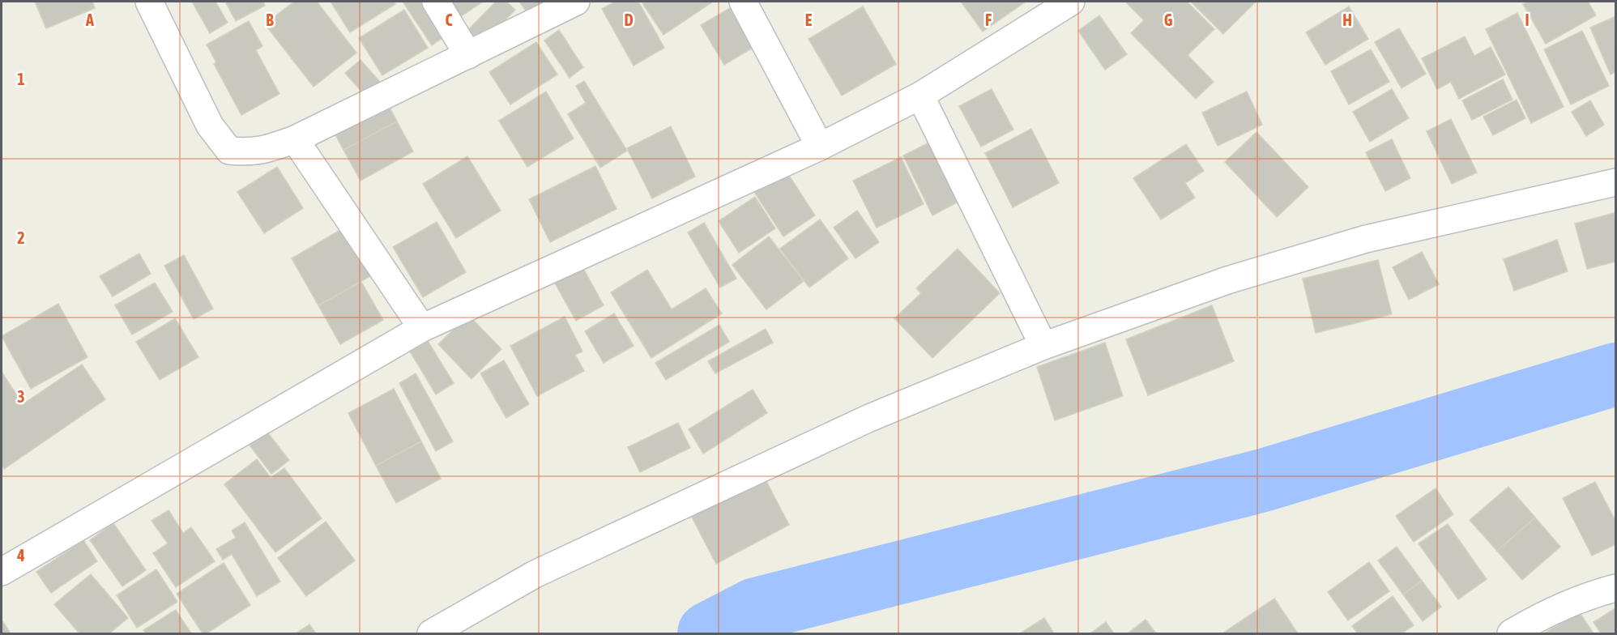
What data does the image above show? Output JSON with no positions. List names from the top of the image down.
{
  "grid": {
    "columns": [
      "A",
      "B",
      "C",
      "D",
      "E",
      "F",
      "G",
      "H",
      "I"
    ],
    "rows": [
      "1",
      "2",
      "3",
      "4"
    ]
  }
}
